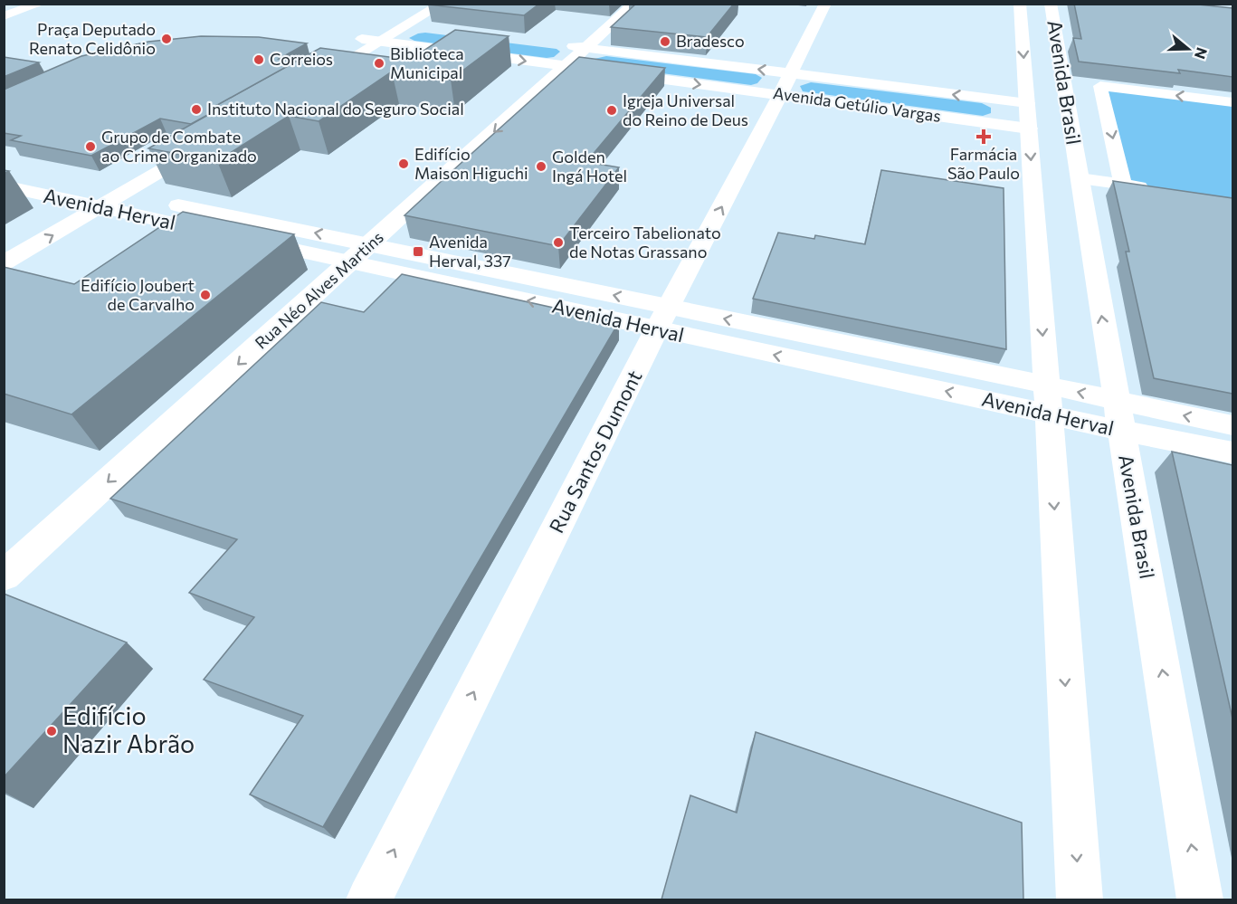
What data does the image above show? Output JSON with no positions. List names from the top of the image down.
{
  "streets": {
    "main road": [
      "Avenida Brasil",
      "Avenida Getúlio Vargas",
      "Avenida Herval",
      "Rua Néo Alves Martins",
      "Rua Santos Dumont"
    ]
  },
  "crossings": [
    ["Avenida Brasil", "Avenida Getúlio Vargas"],
    ["Avenida Brasil", "Avenida Herval"],
    ["Avenida Getúlio Vargas", "Rua Néo Alves Martins"],
    ["Avenida Getúlio Vargas", "Rua Santos Dumont"],
    ["Avenida Herval", "Rua Néo Alves Martins"],
    ["Avenida Herval", "Rua Santos Dumont"]
  ],
  "one_way": ["Rua Santos Dumont"],
  "places": {
    "other": [
      "Praça Deputado Renato Celidônio",
      "Bradesco",
      "Correios",
      "Biblioteca Municipal",
      "Instituto Nacional do Seguro Social",
      "Igreja Universal do Reino de Deus",
      "Grupo de Combate ao Crime Organizado",
      "Edifício Maison Higuchi",
      "Golden Ingá Hotel",
      "Terceiro Tabelionato de Notas Grassano",
      "Edifício Joubert de Carvalho",
      "Edifício Nazir Abrão"
    ],
    "health": ["Farmácia São Paulo"],
    "transit": ["Avenida Herval, 337"]
  },
  "north": "right"
}
